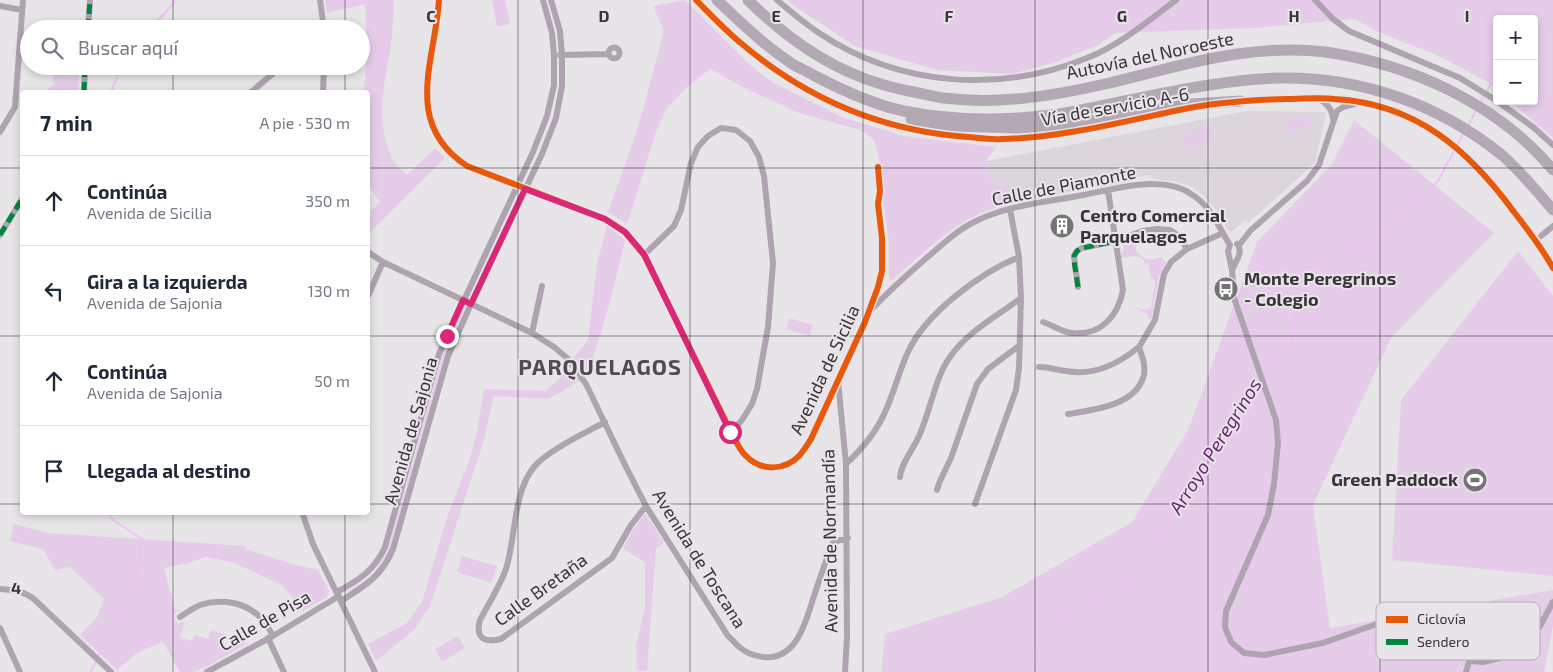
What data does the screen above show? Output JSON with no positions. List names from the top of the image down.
{
  "streets": {
    "highway": ["Autovía del Noroeste"],
    "street": [
      "Vía de servicio A-6",
      "Calle de Piamonte",
      "Avenida de Sicilia",
      "Avenida de Sajonia",
      "Avenida de Normandía",
      "Avenida de Toscana",
      "Calle Bretaña",
      "Calle de Pisa"
    ]
  },
  "crossings": [
    ["Calle de Piamonte", "Avenida de Sicilia"],
    ["Avenida de Sicilia", "Avenida de Sajonia"],
    ["Avenida de Sicilia", "Avenida de Normandía"],
    ["Avenida de Sajonia", "Avenida de Toscana"],
    ["Avenida de Sajonia", "Calle de Pisa"],
    ["Avenida de Normandía", "Avenida de Toscana"],
    ["Avenida de Toscana", "Calle Bretaña"]
  ],
  "districts": ["PARQUELAGOS"],
  "water": ["Arroyo Peregrinos"],
  "places": {
    "building": ["Centro Comercial Parquelagos"],
    "bus stop": ["Monte Peregrinos - Colegio"],
    "sports": ["Green Paddock"]
  },
  "legend": ["Ciclovía", "Sendero"],
  "page": {
    "map_buttons": ["+", "−"],
    "search": "Buscar aquí",
    "heading": ["7 min", "A pie · 530 m"],
    "list": [
      ["Continúa", "Avenida de Sicilia", "350 m"],
      ["Gira a la izquierda", "Avenida de Sajonia", "130 m"],
      ["Continúa", "Avenida de Sajonia", "50 m"],
      "Llegada al destino"
    ]
  },
  "grid": {
    "columns": [
      "C",
      "D",
      "E",
      "F",
      "G",
      "H",
      "I"
    ],
    "rows": ["4"]
  }
}
